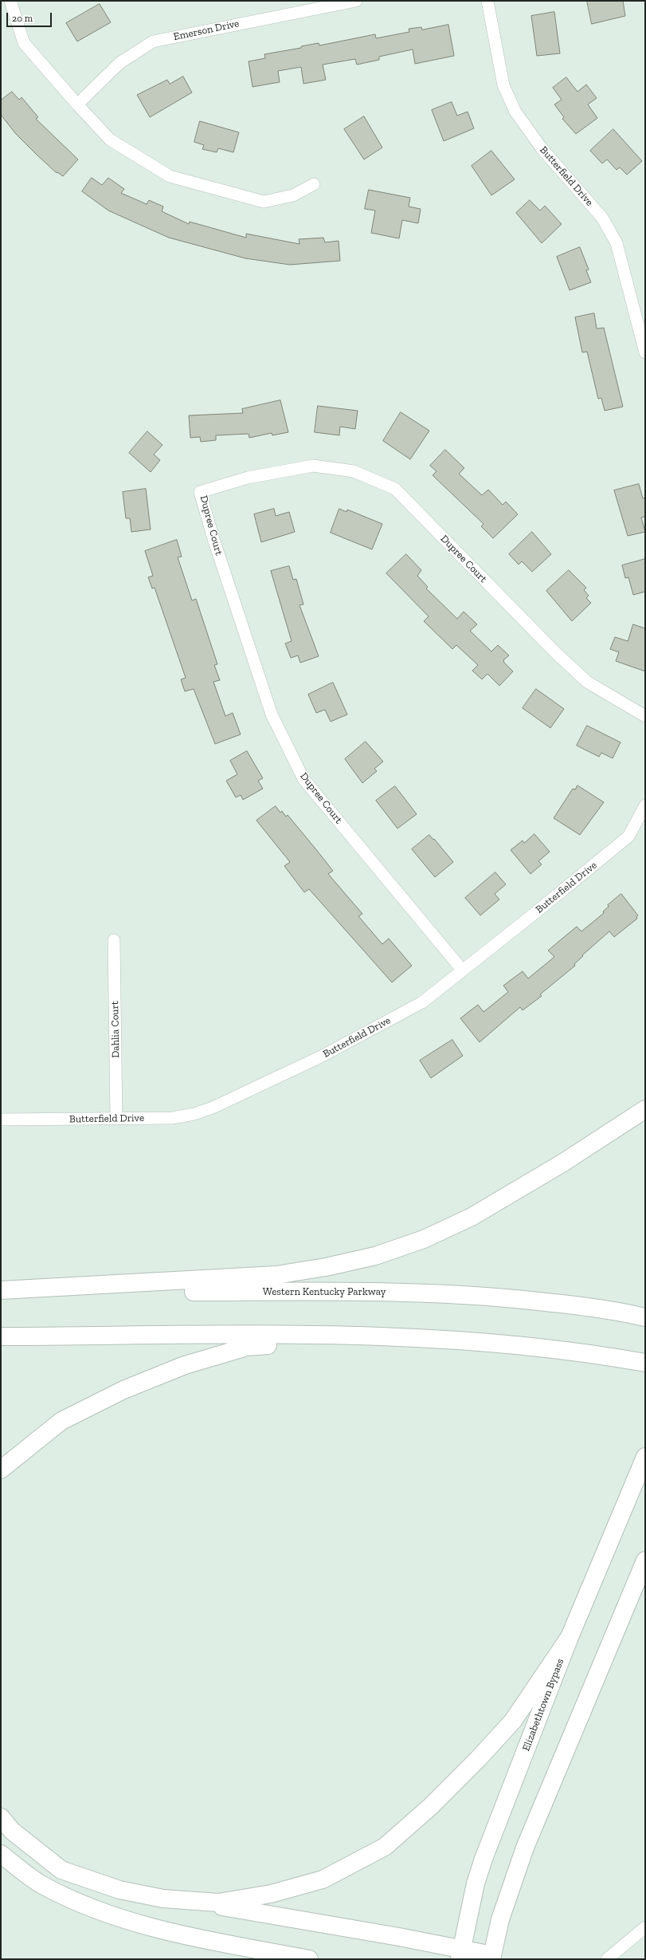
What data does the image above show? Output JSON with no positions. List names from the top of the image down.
{
  "streets": {
    "highway": ["Western Kentucky Parkway", "Elizabethtown Bypass"],
    "street": [
      "Emerson Drive",
      "Butterfield Drive",
      "Dupree Court",
      "Dahlia Court"
    ]
  },
  "crossings": [
    ["Butterfield Drive", "Dupree Court"],
    ["Butterfield Drive", "Dahlia Court"]
  ],
  "scale_bar": "20 m"
}
